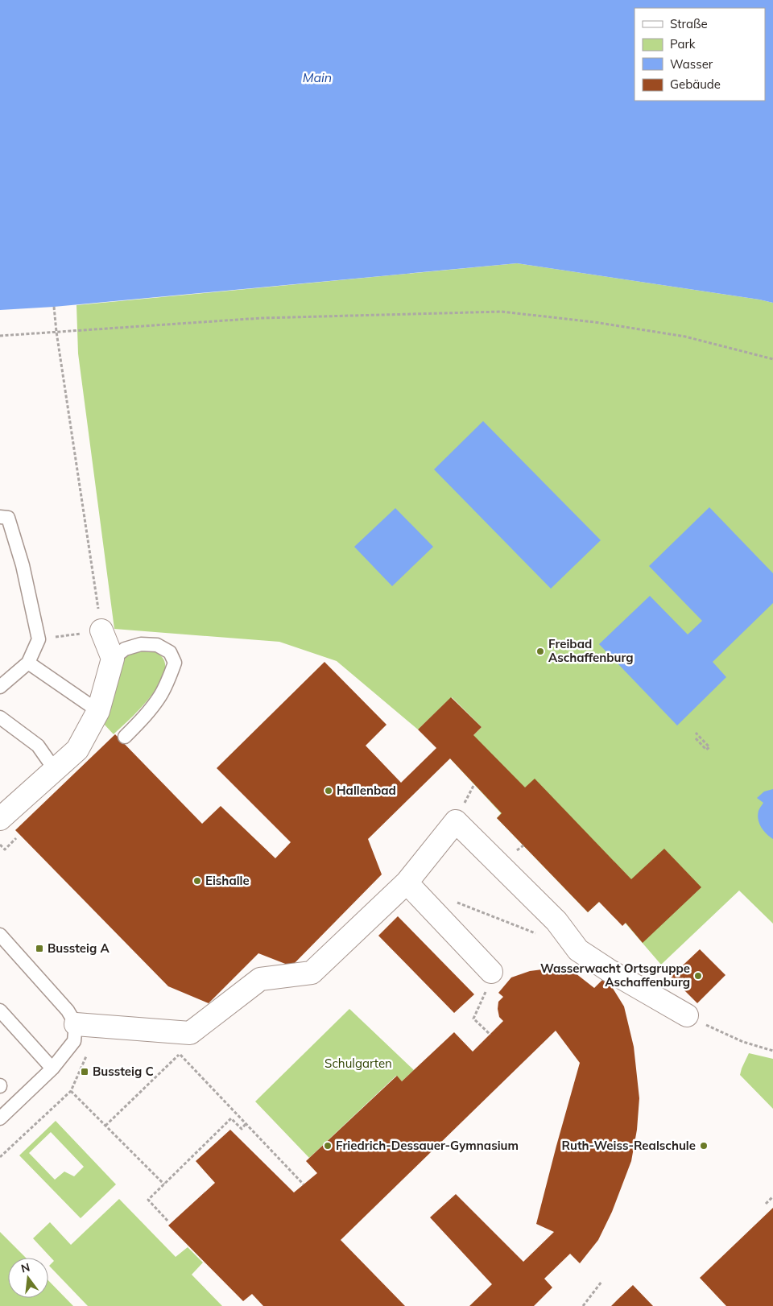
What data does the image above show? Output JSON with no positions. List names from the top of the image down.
{
  "water": ["Main"],
  "parks": ["Schulgarten"],
  "places": {
    "other": [
      "Freibad Aschaffenburg",
      "Hallenbad",
      "Eishalle",
      "Wasserwacht Ortsgruppe Aschaffenburg",
      "Friedrich-Dessauer-Gymnasium",
      "Ruth-Weiss-Realschule"
    ],
    "transit": ["Bussteig A", "Bussteig C"]
  },
  "legend": [
    "Straße",
    "Park",
    "Wasser",
    "Gebäude"
  ],
  "north": "top"
}
